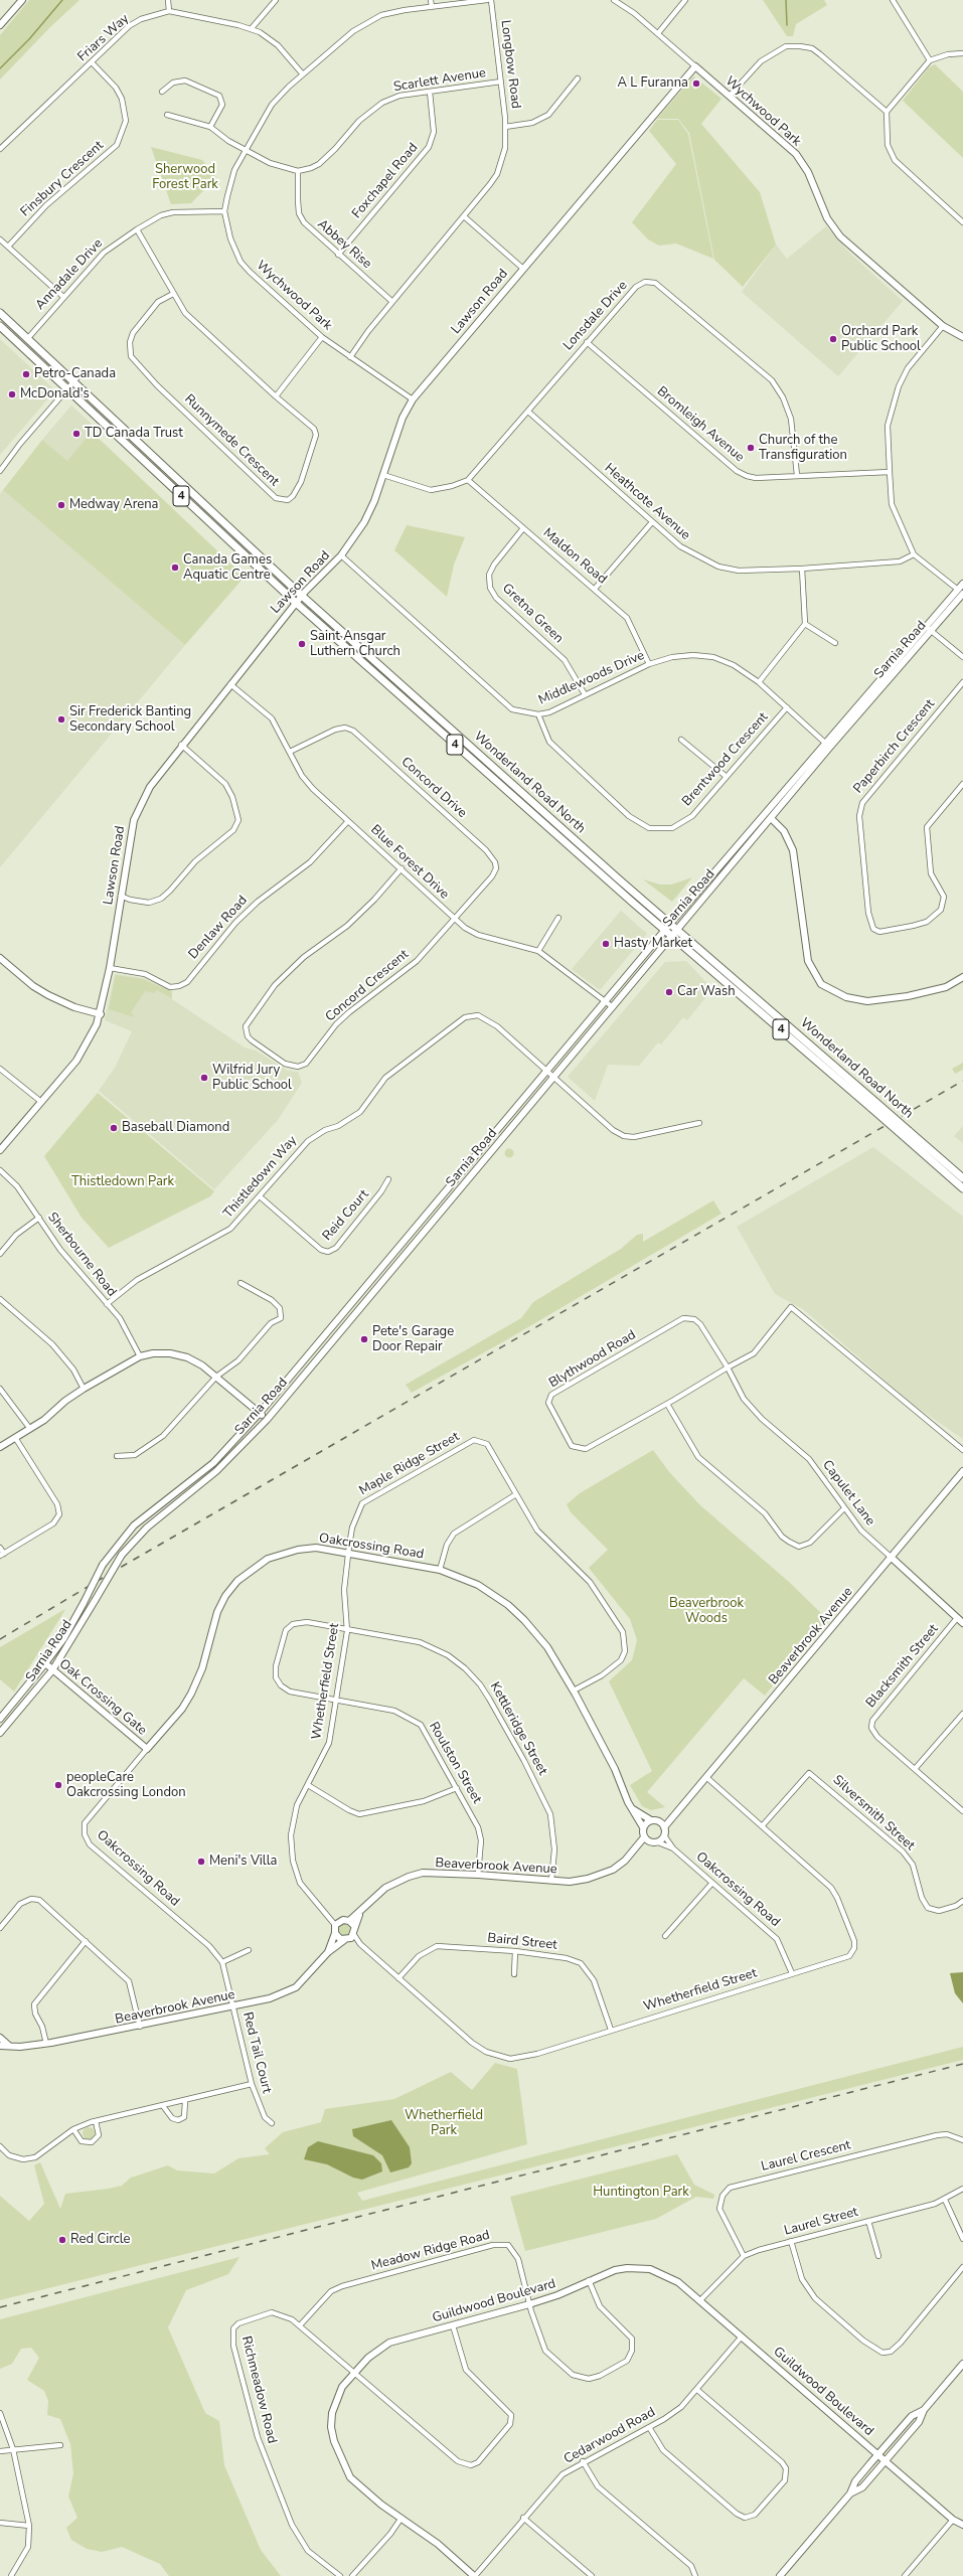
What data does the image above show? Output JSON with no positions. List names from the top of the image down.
{
  "streets": {
    "main road": ["4", "Wonderland Road North"],
    "street": [
      "Friars Way",
      "Longbow Road",
      "Scarlett Avenue",
      "Wychwood Park",
      "Finsbury Crescent",
      "Foxchapel Road",
      "Abbey Rise",
      "Annadale Drive",
      "Lawson Road",
      "Lonsdale Drive",
      "Bromleigh Avenue",
      "Runnymede Crescent",
      "Heathcote Avenue",
      "Maldon Road",
      "Gretna Green",
      "Sarnia Road",
      "Middlewoods Drive",
      "Paperbirch Crescent",
      "Brentwood Crescent",
      "Concord Drive",
      "Blue Forest Drive",
      "Denlaw Road",
      "Concord Crescent",
      "Thistledown Way",
      "Reid Court",
      "Sherbourne Road",
      "Blythwood Road",
      "Maple Ridge Street",
      "Capulet Lane",
      "Oakcrossing Road",
      "Beaverbrook Avenue",
      "Blacksmith Street",
      "Whetherfield Street",
      "Oak Crossing Gate",
      "Kettleridge Street",
      "Roulston Street",
      "Silversmith Street",
      "Baird Street",
      "Red Tail Court",
      "Laurel Crescent",
      "Laurel Street",
      "Meadow Ridge Road",
      "Guildwood Boulevard",
      "Richmeadow Road",
      "Cedarwood Road"
    ]
  },
  "crossings": [
    ["Friars Way", "Wychwood Park"],
    ["Friars Way", "Finsbury Crescent"],
    ["Longbow Road", "Scarlett Avenue"],
    ["Longbow Road", "Wychwood Park"],
    ["Longbow Road", "Abbey Rise"],
    ["Scarlett Avenue", "Foxchapel Road"],
    ["Scarlett Avenue", "Abbey Rise"],
    ["Wychwood Park", "Annadale Drive"],
    ["Wychwood Park", "Lawson Road"],
    ["Foxchapel Road", "Abbey Rise"],
    ["Annadale Drive", "Runnymede Crescent"],
    ["Annadale Drive", "Wonderland Road North"],
    ["Lawson Road", "Lonsdale Drive"],
    ["Lawson Road", "Middlewoods Drive"],
    ["Lawson Road", "Wonderland Road North"],
    ["Lawson Road", "Blue Forest Drive"],
    ["Lawson Road", "Denlaw Road"],
    ["Lonsdale Drive", "Bromleigh Avenue"],
    ["Lonsdale Drive", "Heathcote Avenue"],
    ["Lonsdale Drive", "Maldon Road"],
    ["Maldon Road", "Gretna Green"],
    ["Maldon Road", "Middlewoods Drive"],
    ["Gretna Green", "Middlewoods Drive"],
    ["Sarnia Road", "Middlewoods Drive"],
    ["Sarnia Road", "Wonderland Road North"],
    ["Sarnia Road", "Blue Forest Drive"],
    ["Sarnia Road", "Thistledown Way"],
    ["Sarnia Road", "Oak Crossing Gate"],
    ["Middlewoods Drive", "Brentwood Crescent"],
    ["Concord Drive", "Blue Forest Drive"],
    ["Concord Drive", "Concord Crescent"],
    ["Blue Forest Drive", "Denlaw Road"],
    ["Blue Forest Drive", "Concord Crescent"],
    ["Thistledown Way", "Reid Court"],
    ["Thistledown Way", "Sherbourne Road"],
    ["Blythwood Road", "Capulet Lane"],
    ["Maple Ridge Street", "Oakcrossing Road"],
    ["Maple Ridge Street", "Whetherfield Street"],
    ["Capulet Lane", "Beaverbrook Avenue"],
    ["Capulet Lane", "Blacksmith Street"],
    ["Oakcrossing Road", "Beaverbrook Avenue"],
    ["Oakcrossing Road", "Whetherfield Street"],
    ["Oakcrossing Road", "Oak Crossing Gate"],
    ["Oakcrossing Road", "Red Tail Court"],
    ["Beaverbrook Avenue", "Whetherfield Street"],
    ["Beaverbrook Avenue", "Kettleridge Street"],
    ["Beaverbrook Avenue", "Roulston Street"],
    ["Beaverbrook Avenue", "Red Tail Court"],
    ["Whetherfield Street", "Kettleridge Street"],
    ["Whetherfield Street", "Roulston Street"],
    ["Whetherfield Street", "Silversmith Street"],
    ["Whetherfield Street", "Baird Street"],
    ["Kettleridge Street", "Roulston Street"],
    ["Laurel Crescent", "Laurel Street"],
    ["Laurel Street", "Guildwood Boulevard"],
    ["Meadow Ridge Road", "Guildwood Boulevard"],
    ["Meadow Ridge Road", "Richmeadow Road"],
    ["Guildwood Boulevard", "Richmeadow Road"],
    ["Guildwood Boulevard", "Cedarwood Road"]
  ],
  "parks": [
    "Sherwood Forest Park",
    "Thistledown Park",
    "Beaverbrook Woods",
    "Whetherfield Park",
    "Huntington Park"
  ],
  "places": [
    "A L Furanna",
    "Orchard Park Public School",
    "Petro-Canada",
    "McDonald's",
    "TD Canada Trust",
    "Church of the Transfiguration",
    "Medway Arena",
    "Canada Games Aquatic Centre",
    "Saint Ansgar Luthern Church",
    "Sir Frederick Banting Secondary School",
    "Hasty Market",
    "Car Wash",
    "Wilfrid Jury Public School",
    "Baseball Diamond",
    "Pete's Garage Door Repair",
    "peopleCare Oakcrossing London",
    "Meni's Villa",
    "Red Circle"
  ]
}
